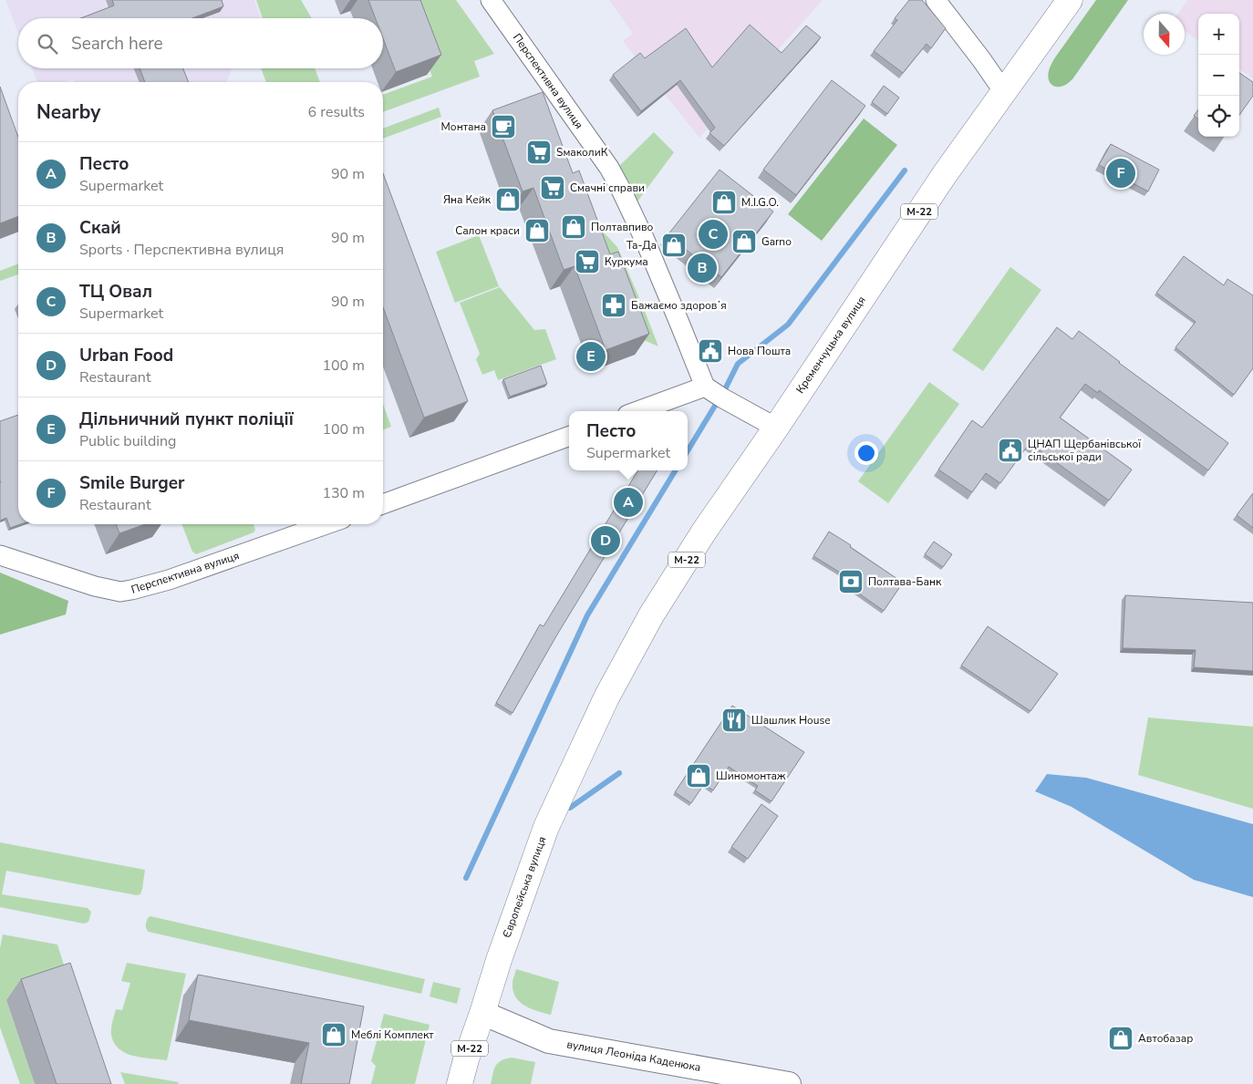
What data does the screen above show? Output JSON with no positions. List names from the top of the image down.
{
  "streets": {
    "highway": ["М-22", "Кременчуцька вулиця", "Європейська вулиця"],
    "street": ["Перспективна вулиця", "вулиця Леоніда Каденюка"]
  },
  "crossings": [
    ["Кременчуцька вулиця", "Європейська вулиця"],
    ["Європейська вулиця", "вулиця Леоніда Каденюка"]
  ],
  "places": {
    "cafe": ["Монтана"],
    "supermarket": ["SмаколиК", "Смачні справи", "Куркума"],
    "shop": [
      "Яна Кейк",
      "M.I.G.O.",
      "Полтавпиво",
      "Салон краси",
      "Garno",
      "Та-Да",
      "Шиномонтаж",
      "Меблі Комплект",
      "Автобазар"
    ],
    "pharmacy": ["Бажаємо здоровʼя"],
    "public building": ["Нова Пошта", "ЦНАП Щербанівської сільської ради"],
    "bank": ["Полтава-Банк"],
    "restaurant": ["Шашлик House"]
  },
  "north": "bottom",
  "page": {
    "map_buttons": ["+", "−"],
    "search": "Search here",
    "heading": ["Nearby", "6 results"],
    "list": [
      {
        "mark": "A",
        "name": "Песто",
        "note": "Supermarket",
        "value": "90 m"
      },
      {
        "mark": "B",
        "name": "Скай",
        "note": "Sports · Перспективна вулиця",
        "value": "90 m"
      },
      {
        "mark": "C",
        "name": "ТЦ Овал",
        "note": "Supermarket",
        "value": "90 m"
      },
      {
        "mark": "D",
        "name": "Urban Food",
        "note": "Restaurant",
        "value": "100 m"
      },
      {
        "mark": "E",
        "name": "Дільничний пункт поліції",
        "note": "Public building",
        "value": "100 m"
      },
      {
        "mark": "F",
        "name": "Smile Burger",
        "note": "Restaurant",
        "value": "130 m"
      }
    ],
    "pins": [
      "F",
      "C",
      "B",
      "E",
      "A",
      "D"
    ],
    "popup": ["Песто", "Supermarket"]
  }
}
